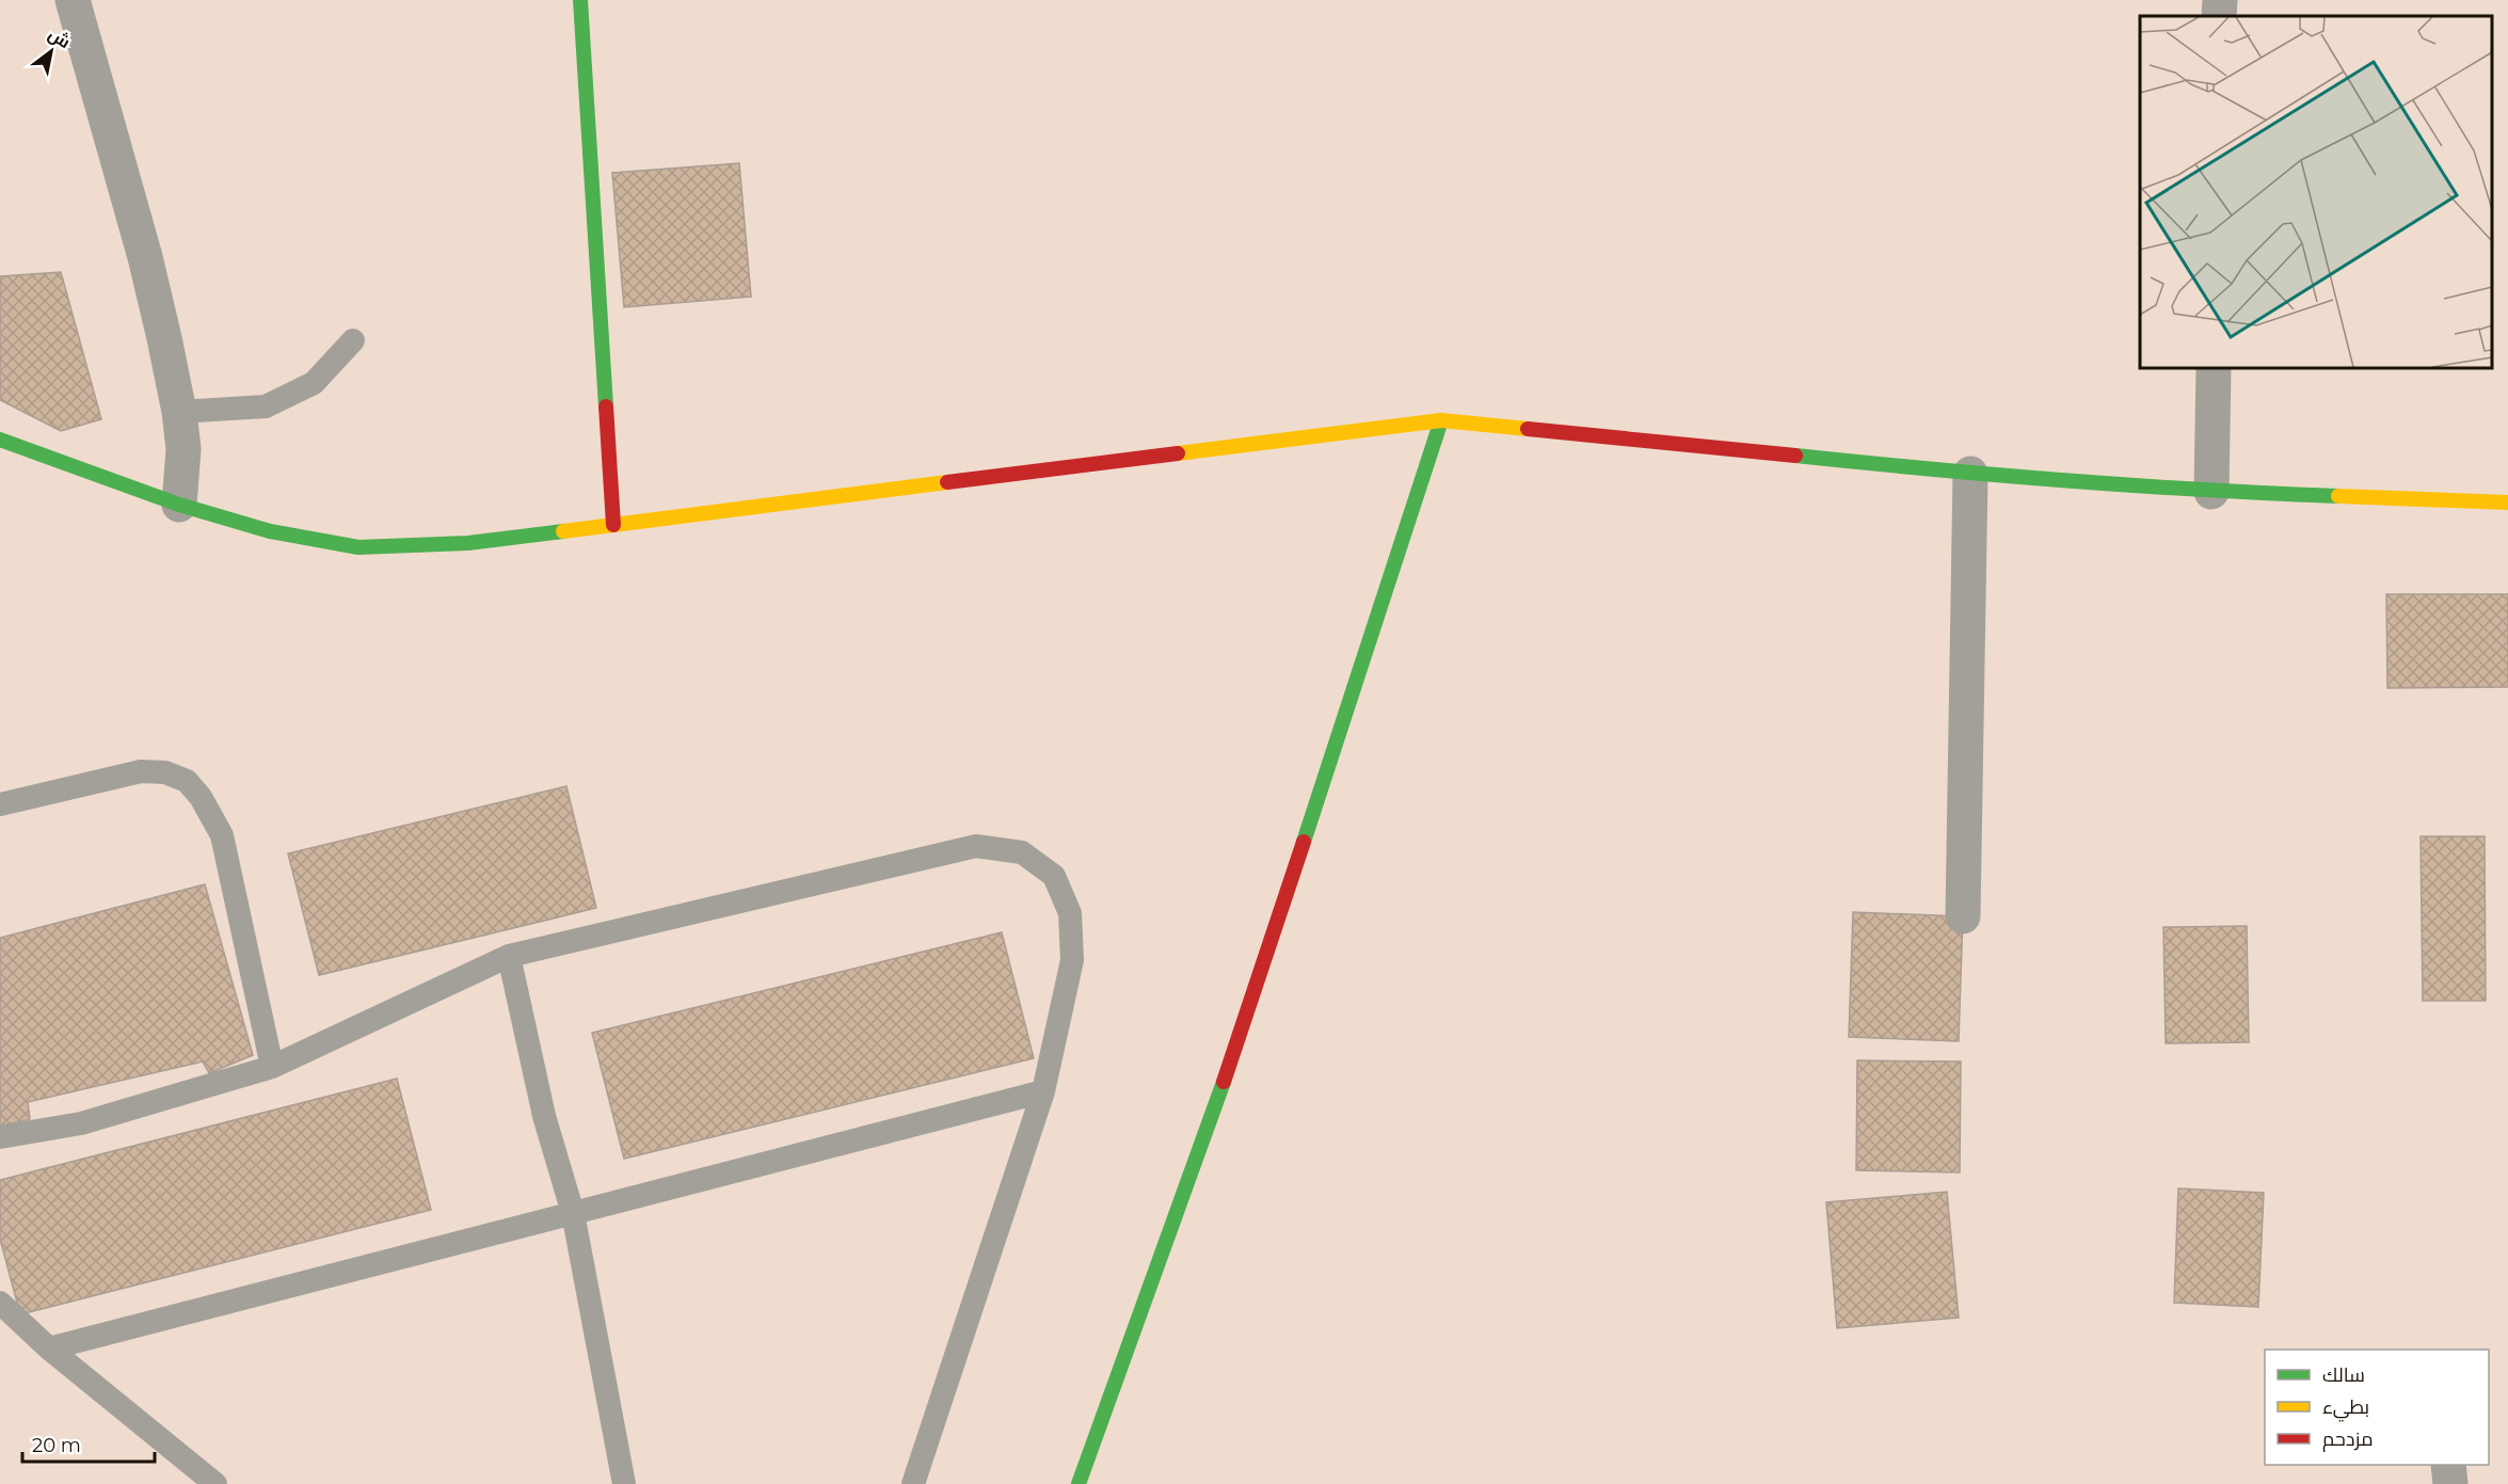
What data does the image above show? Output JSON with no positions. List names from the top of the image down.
{
  "legend": ["سالك", "بطيء", "مزدحم"],
  "scale_bar": "20 m",
  "north": "top right"
}
